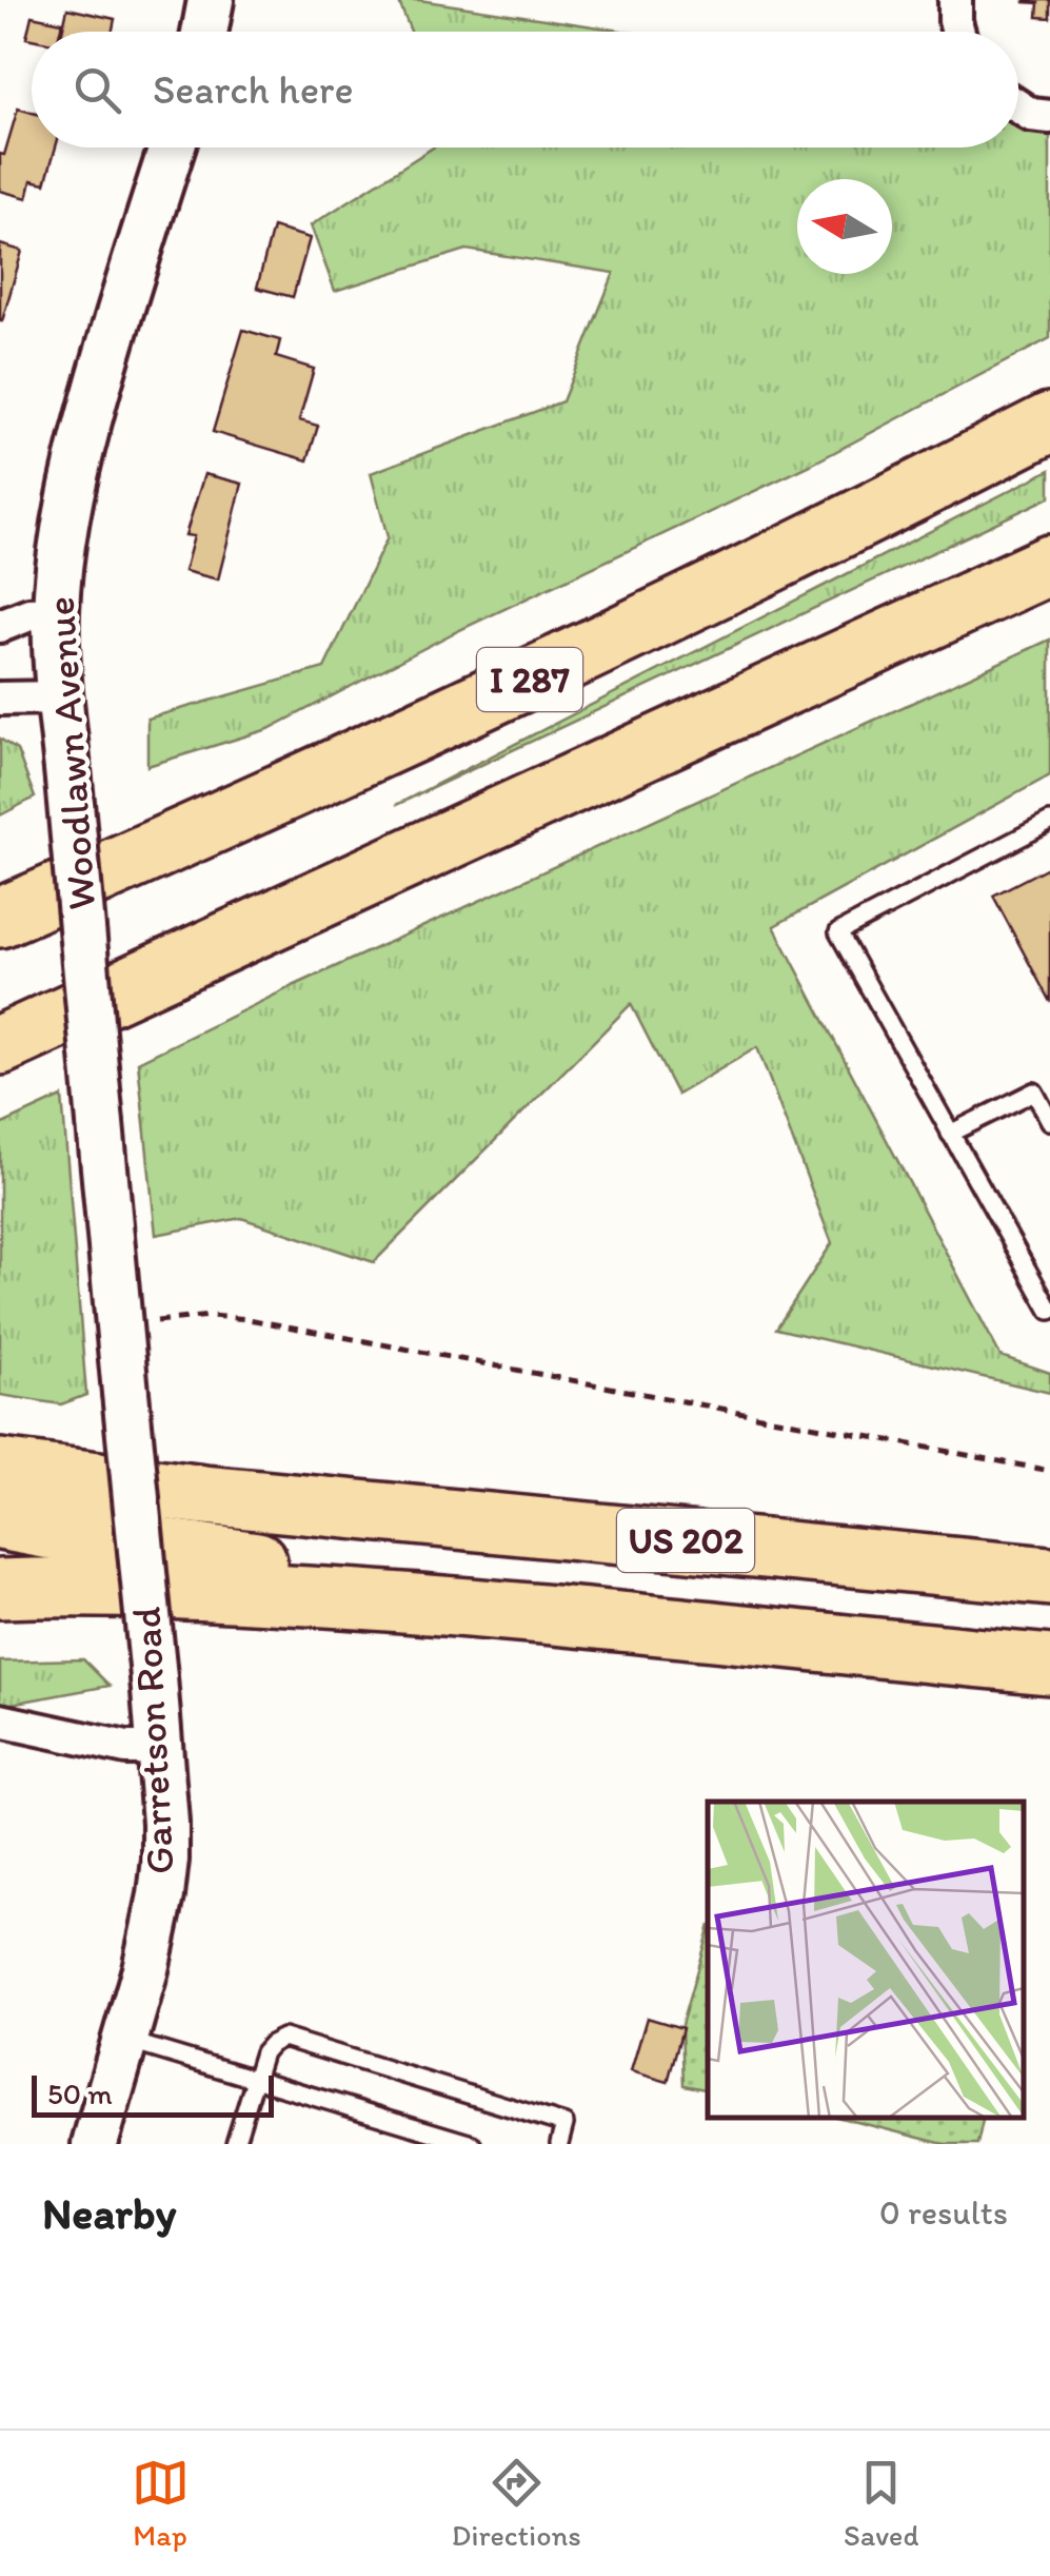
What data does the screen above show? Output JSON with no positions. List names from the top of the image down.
{
  "streets": {
    "highway": ["I 287", "US 202"],
    "street": ["Woodlawn Avenue", "Garretson Road"]
  },
  "crossings": [
    ["Woodlawn Avenue", "Garretson Road"]
  ],
  "scale_bar": "50 m",
  "north": "left",
  "page": {
    "search": "Search here",
    "scale": "50 m",
    "heading": ["Nearby", "0 results"],
    "nav": ["Map", "Directions", "Saved"]
  }
}
